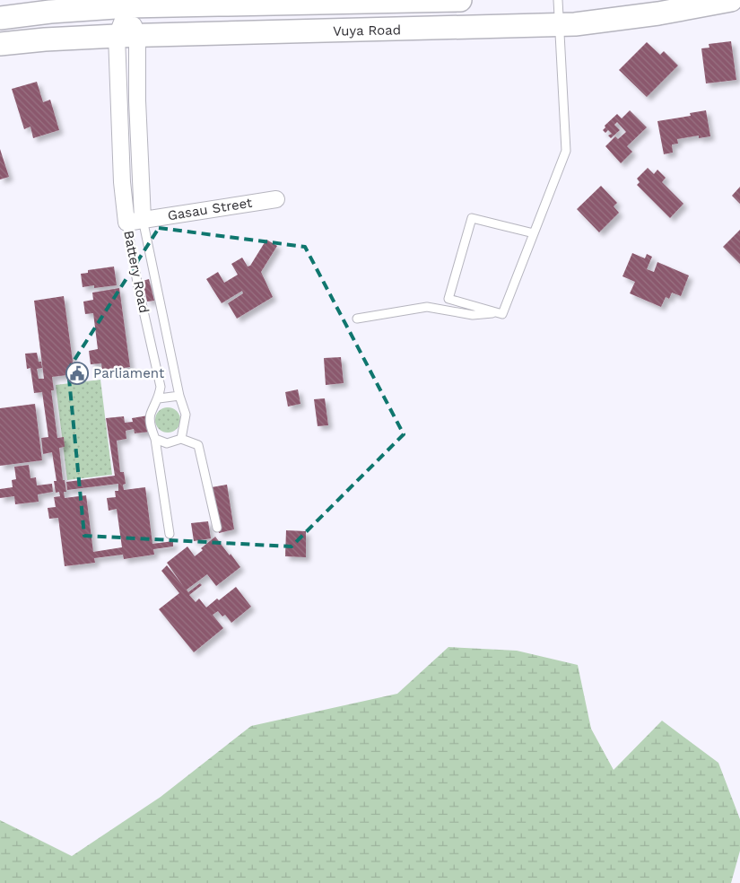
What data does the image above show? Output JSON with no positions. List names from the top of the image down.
{
  "streets": {
    "main road": ["Vuya Road"],
    "street": ["Gasau Street", "Battery Road"]
  },
  "crossings": [
    ["Vuya Road", "Battery Road"],
    ["Gasau Street", "Battery Road"]
  ],
  "places": {
    "public building": ["Parliament"]
  }
}
